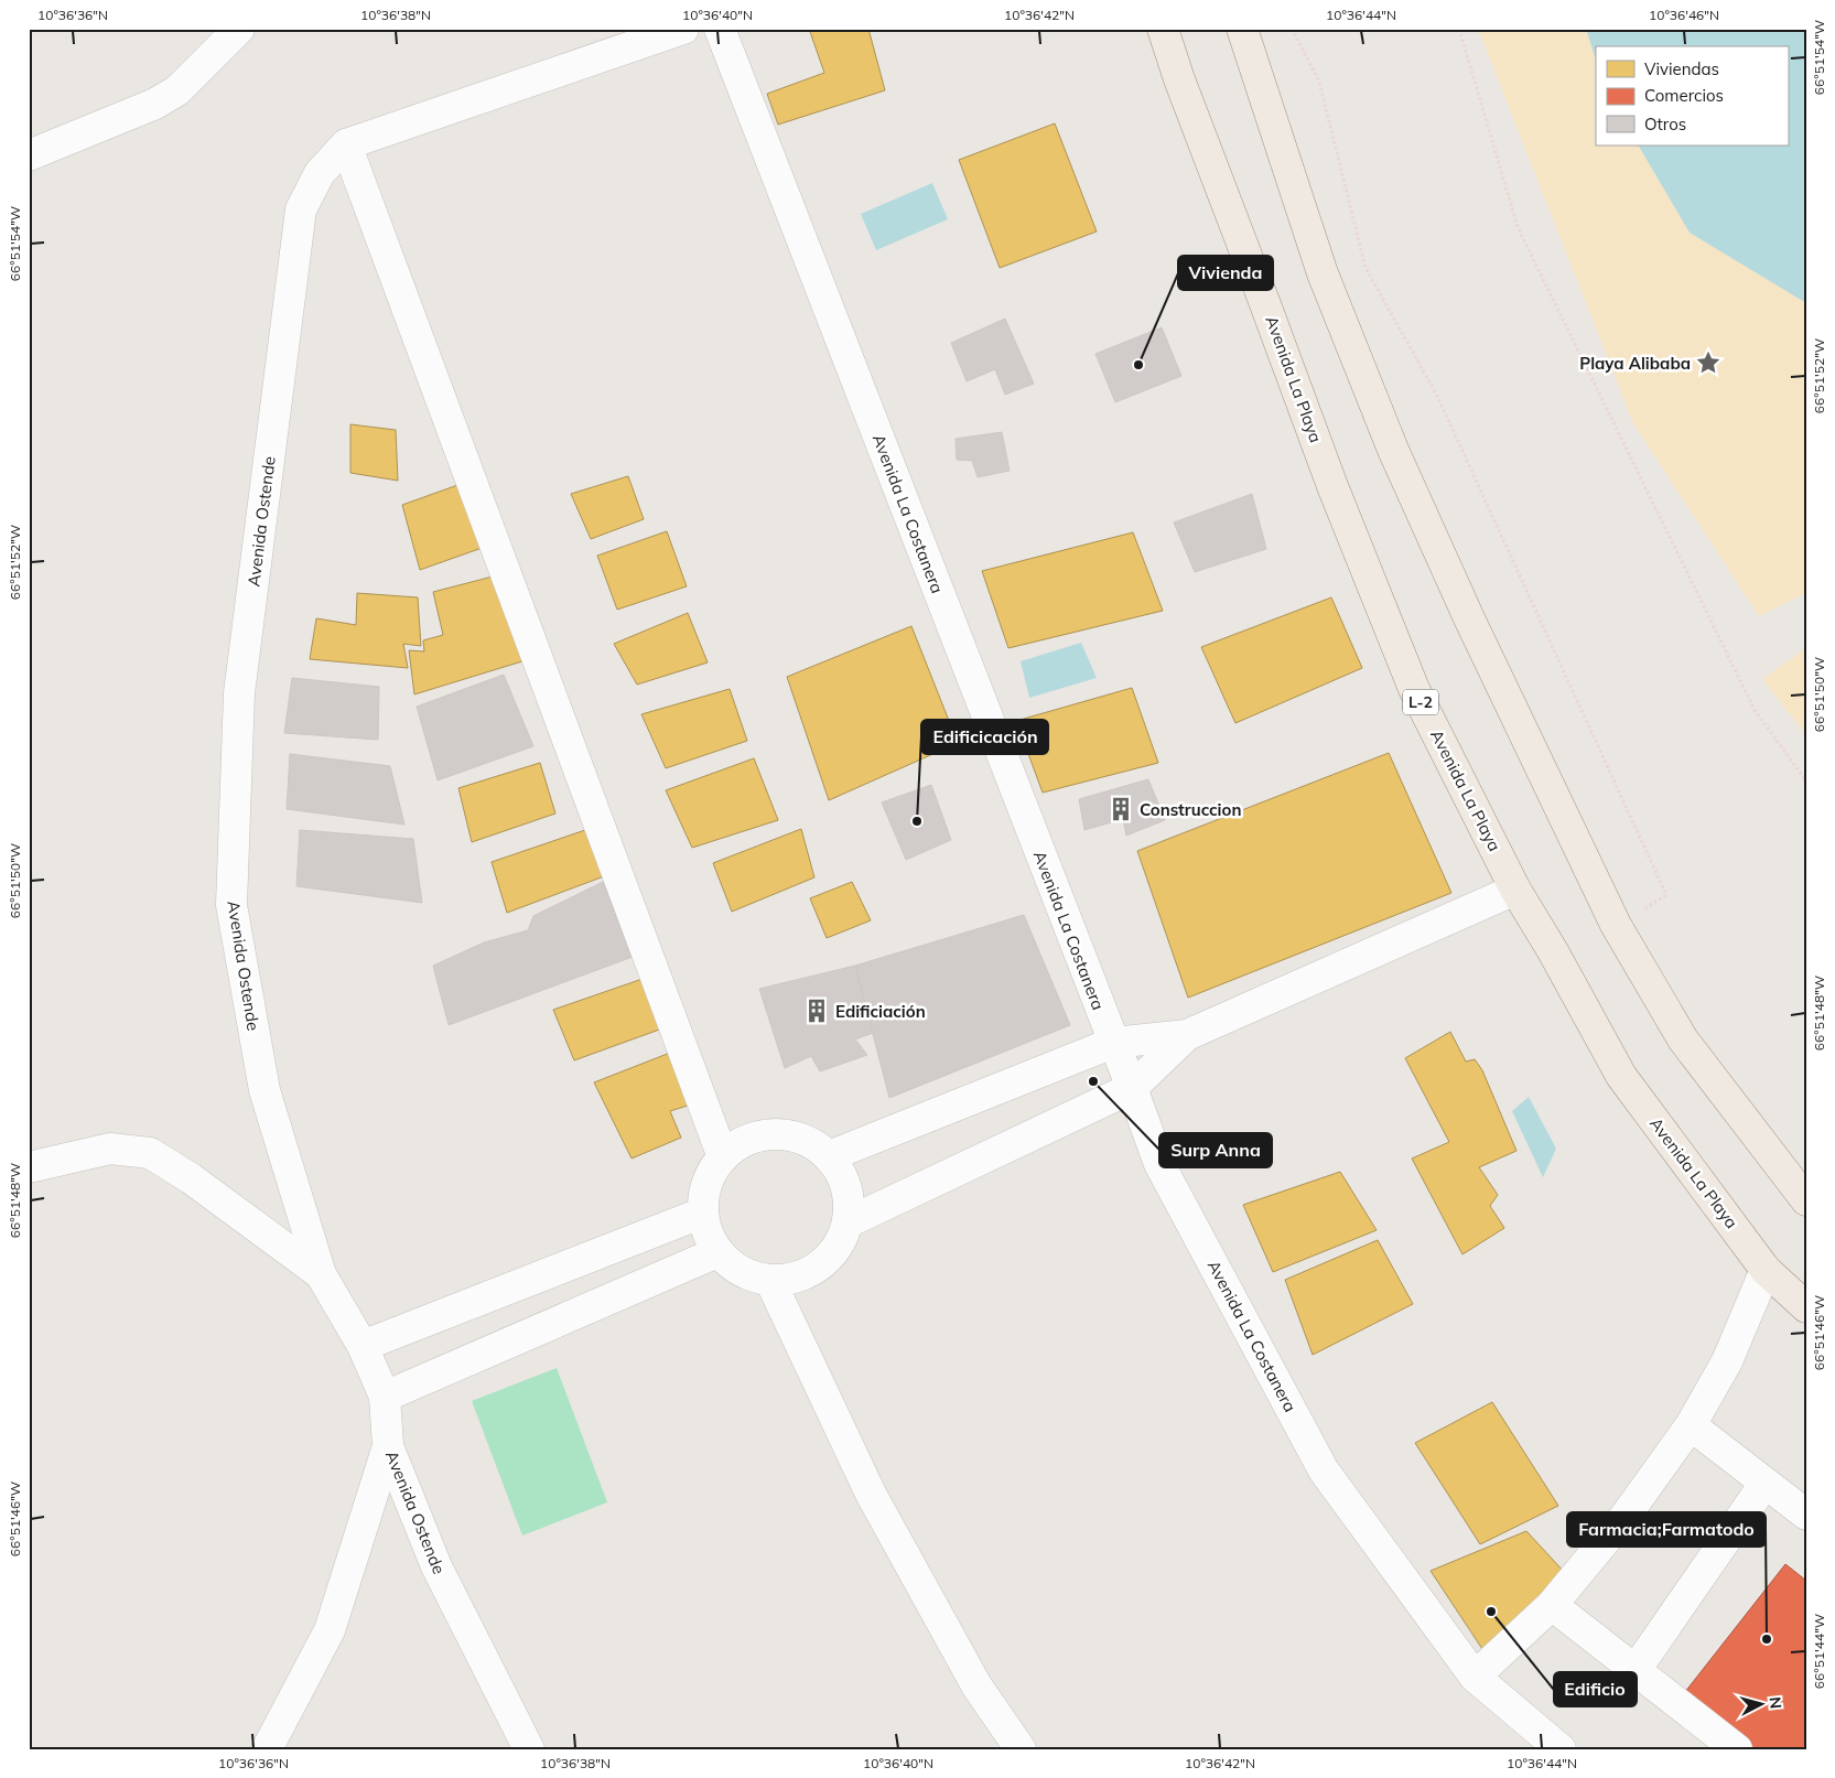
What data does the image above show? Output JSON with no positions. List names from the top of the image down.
{
  "streets": {
    "main road": ["Avenida La Playa", "L-2"],
    "street": ["Avenida La Costanera", "Avenida Ostende"]
  },
  "places": {
    "place": ["Playa Alibaba"],
    "other": [
      "Vivienda",
      "Edificicación",
      "Surp Anna",
      "Edificio",
      "Farmacia;Farmatodo"
    ],
    "building": ["Construccion", "Edificiación"]
  },
  "legend": ["Viviendas", "Comercios", "Otros"],
  "north": "right",
  "coordinates": [
    "10°36'36\"N",
    "10°36'38\"N",
    "10°36'40\"N",
    "10°36'42\"N",
    "10°36'44\"N",
    "10°36'46\"N",
    "66°51'54\"W",
    "66°51'52\"W",
    "66°51'50\"W",
    "66°51'48\"W",
    "66°51'46\"W",
    "66°51'44\"W"
  ]
}
